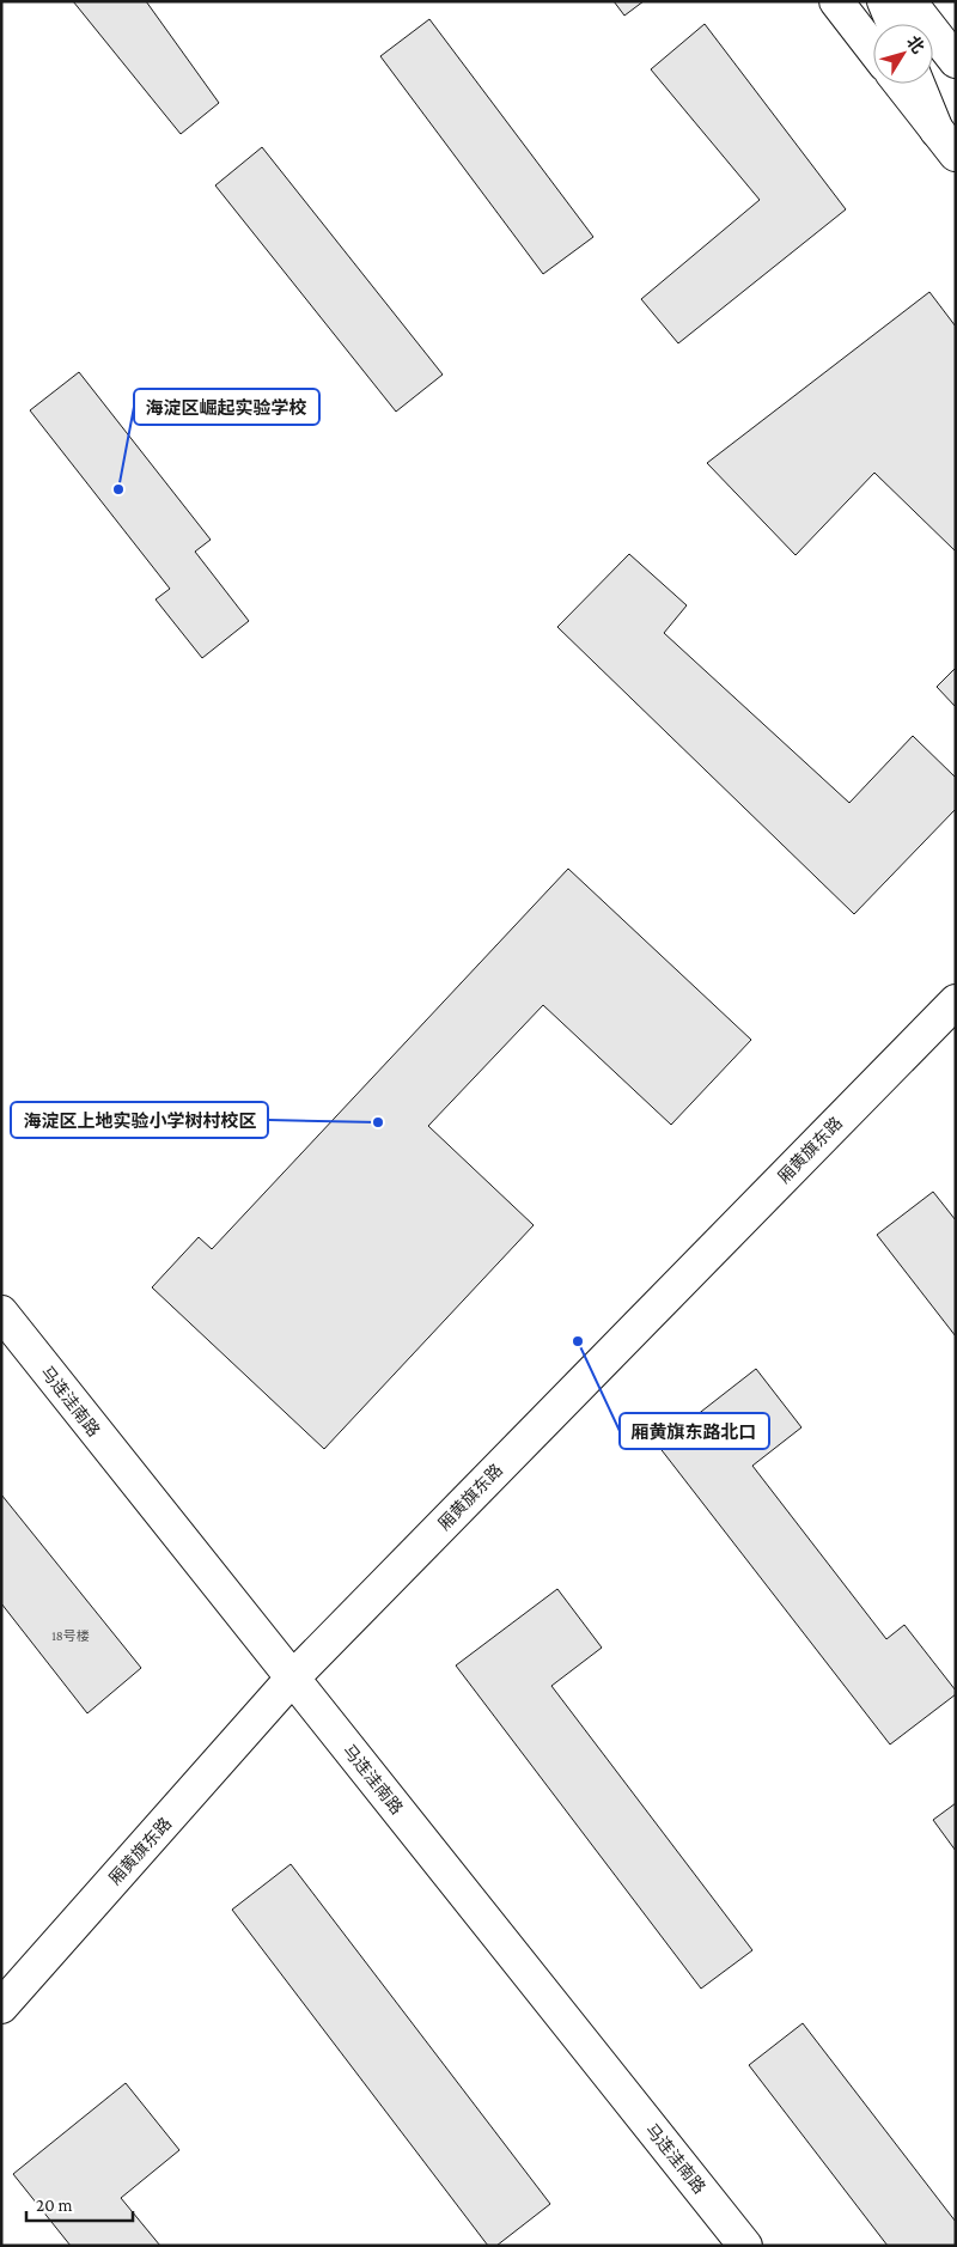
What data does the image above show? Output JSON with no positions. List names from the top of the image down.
{
  "streets": {
    "street": ["厢黄旗东路", "马连洼南路"]
  },
  "crossings": [
    ["厢黄旗东路", "马连洼南路"]
  ],
  "places": ["海淀区崛起实验学校", "海淀区上地实验小学树村校区", "厢黄旗东路北口"],
  "house_numbers": ["18号楼"],
  "scale_bar": "20 m",
  "north": "top right"
}
